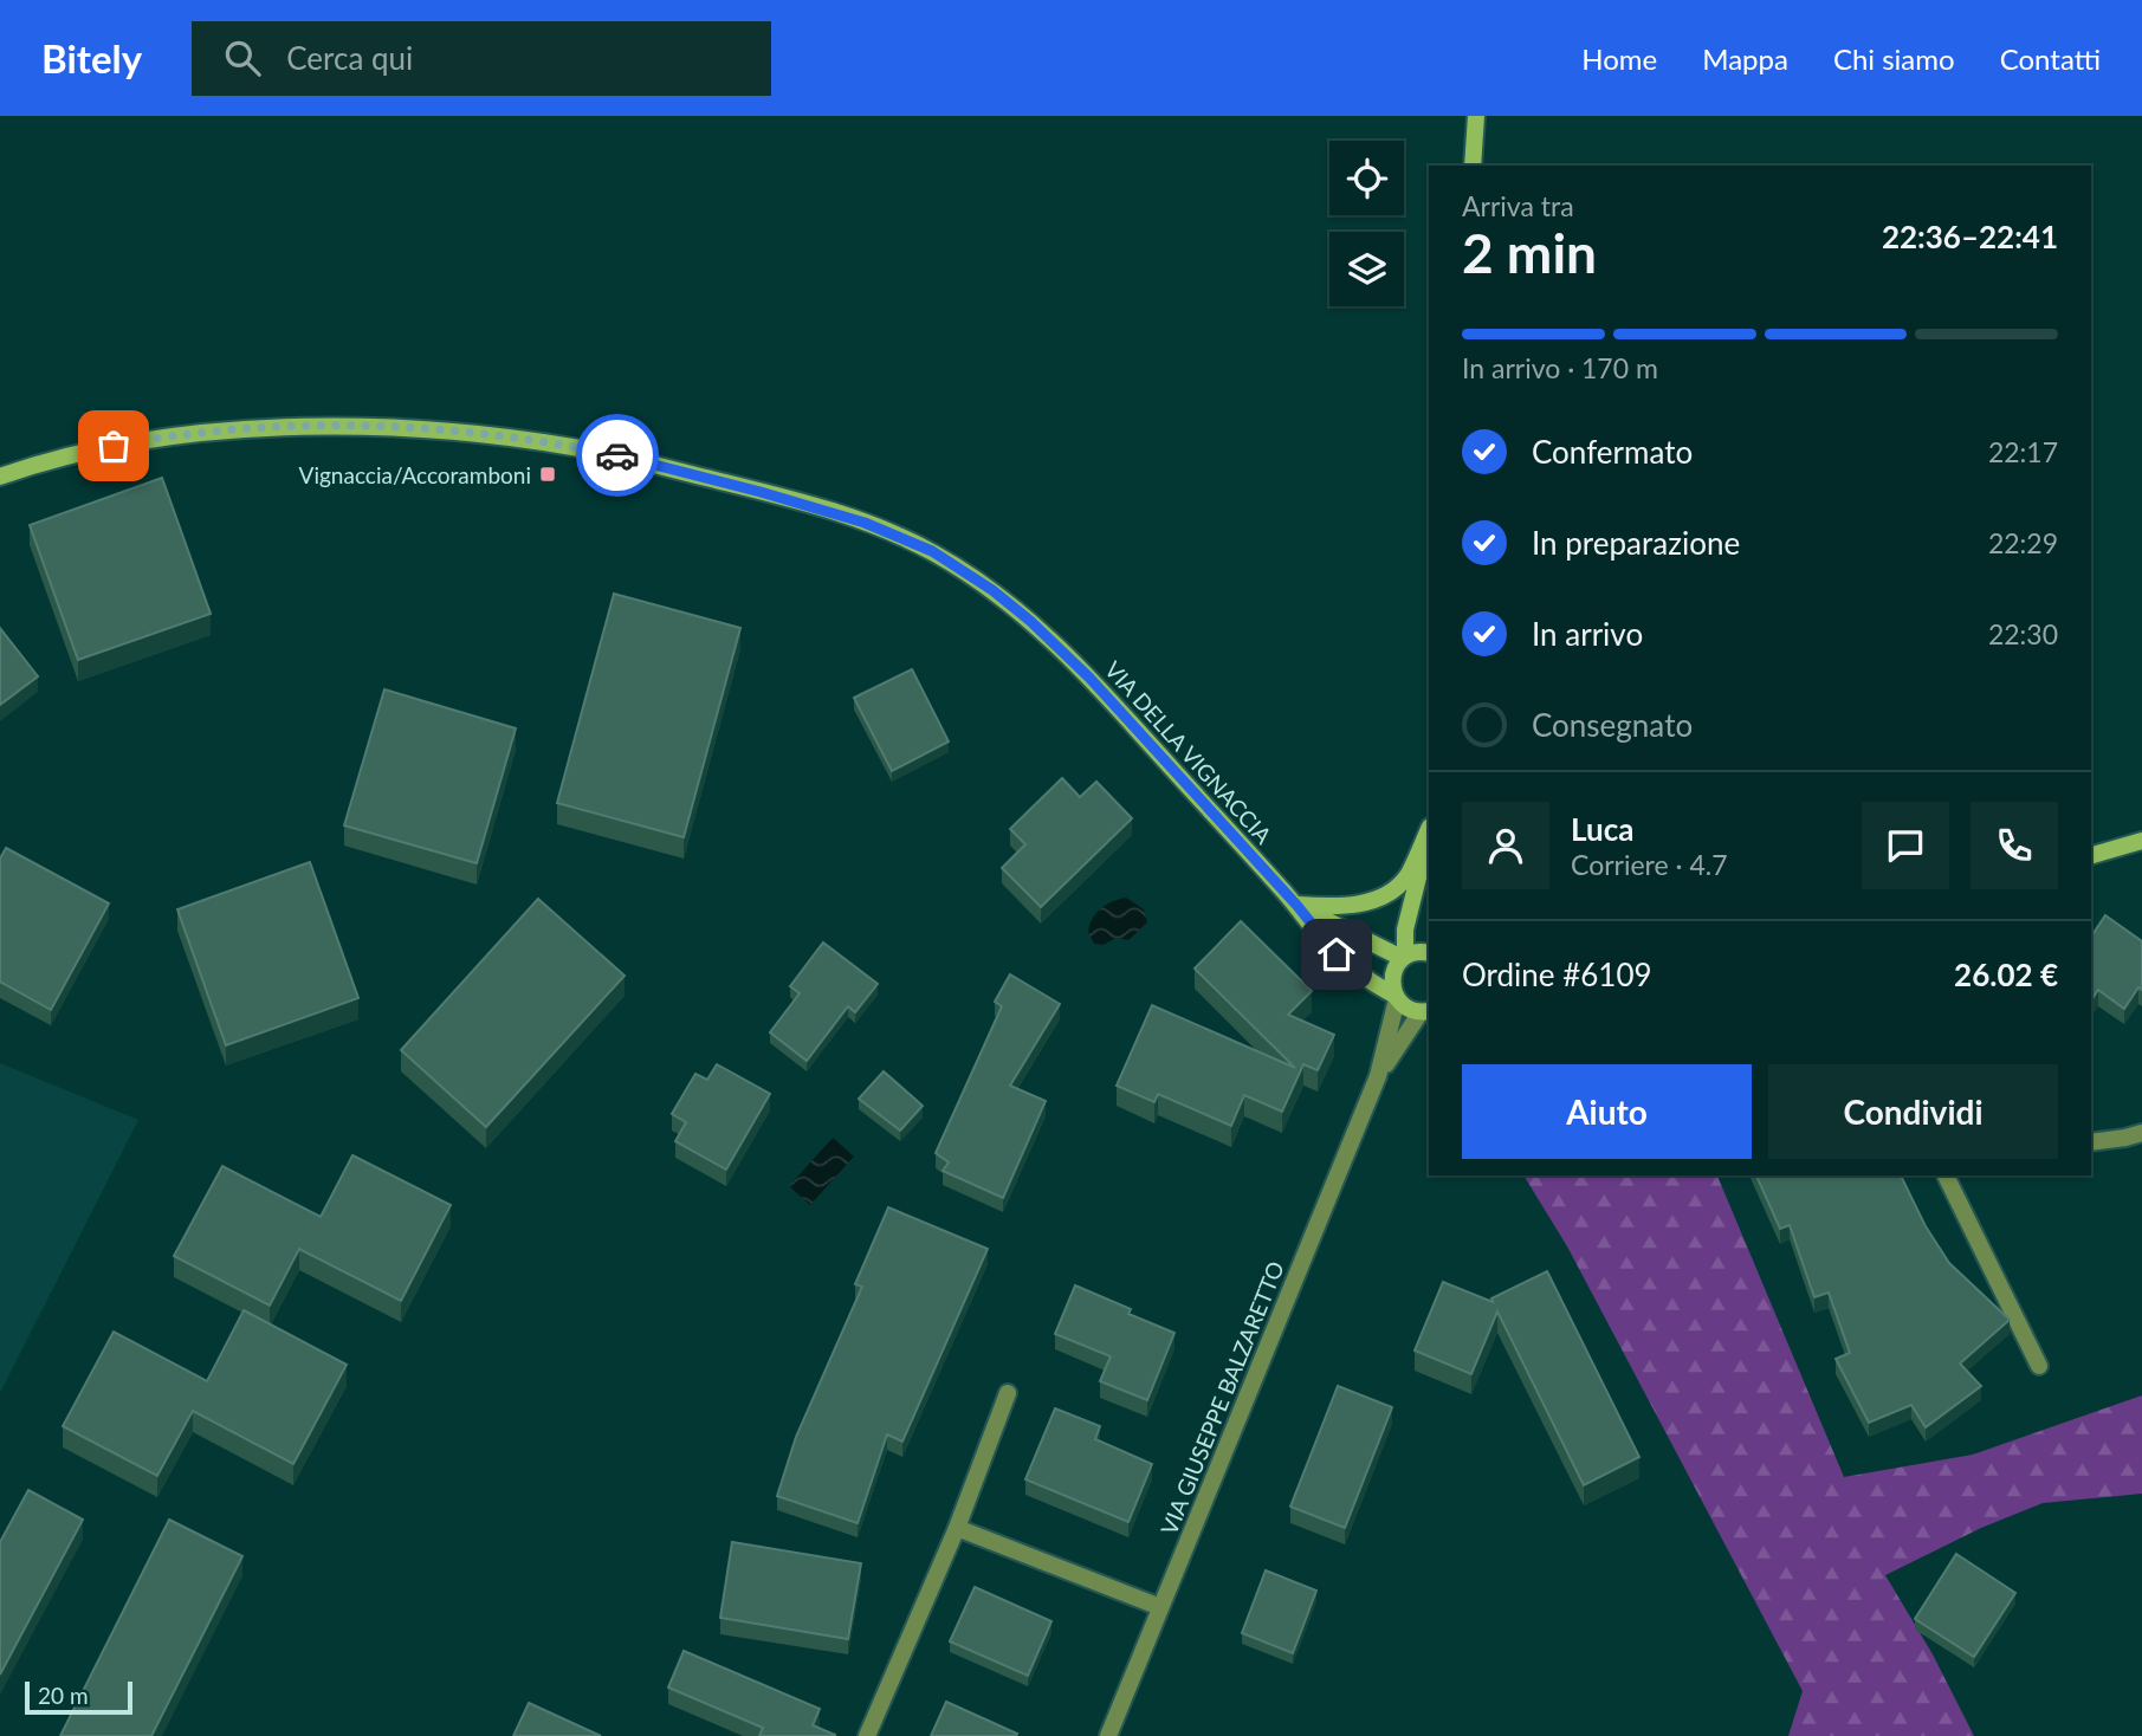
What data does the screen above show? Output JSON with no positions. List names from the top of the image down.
{
  "streets": {
    "street": ["VIA DELLA VIGNACCIA", "VIA GIUSEPPE BALZARETTO"]
  },
  "crossings": [
    ["VIA DELLA VIGNACCIA", "VIA GIUSEPPE BALZARETTO"]
  ],
  "places": {
    "transit": ["Vignaccia/Accoramboni"]
  },
  "scale_bar": "20 m",
  "page": {
    "header": "Bitely",
    "search": "Cerca qui",
    "nav": [
      "Home",
      "Mappa",
      "Chi siamo",
      "Contatti"
    ],
    "heading": ["2 min", "Arriva tra", "22:36–22:41"],
    "panel": [
      "Luca",
      "Corriere · 4.7",
      "Ordine #6109",
      "26.02 €"
    ],
    "bar": "In arrivo · 170 m",
    "list": [
      ["Confermato", "22:17"],
      ["In preparazione", "22:29"],
      ["In arrivo", "22:30"],
      "Consegnato"
    ],
    "buttons": ["Aiuto", "Condividi"],
    "scale": "20 m"
  }
}
